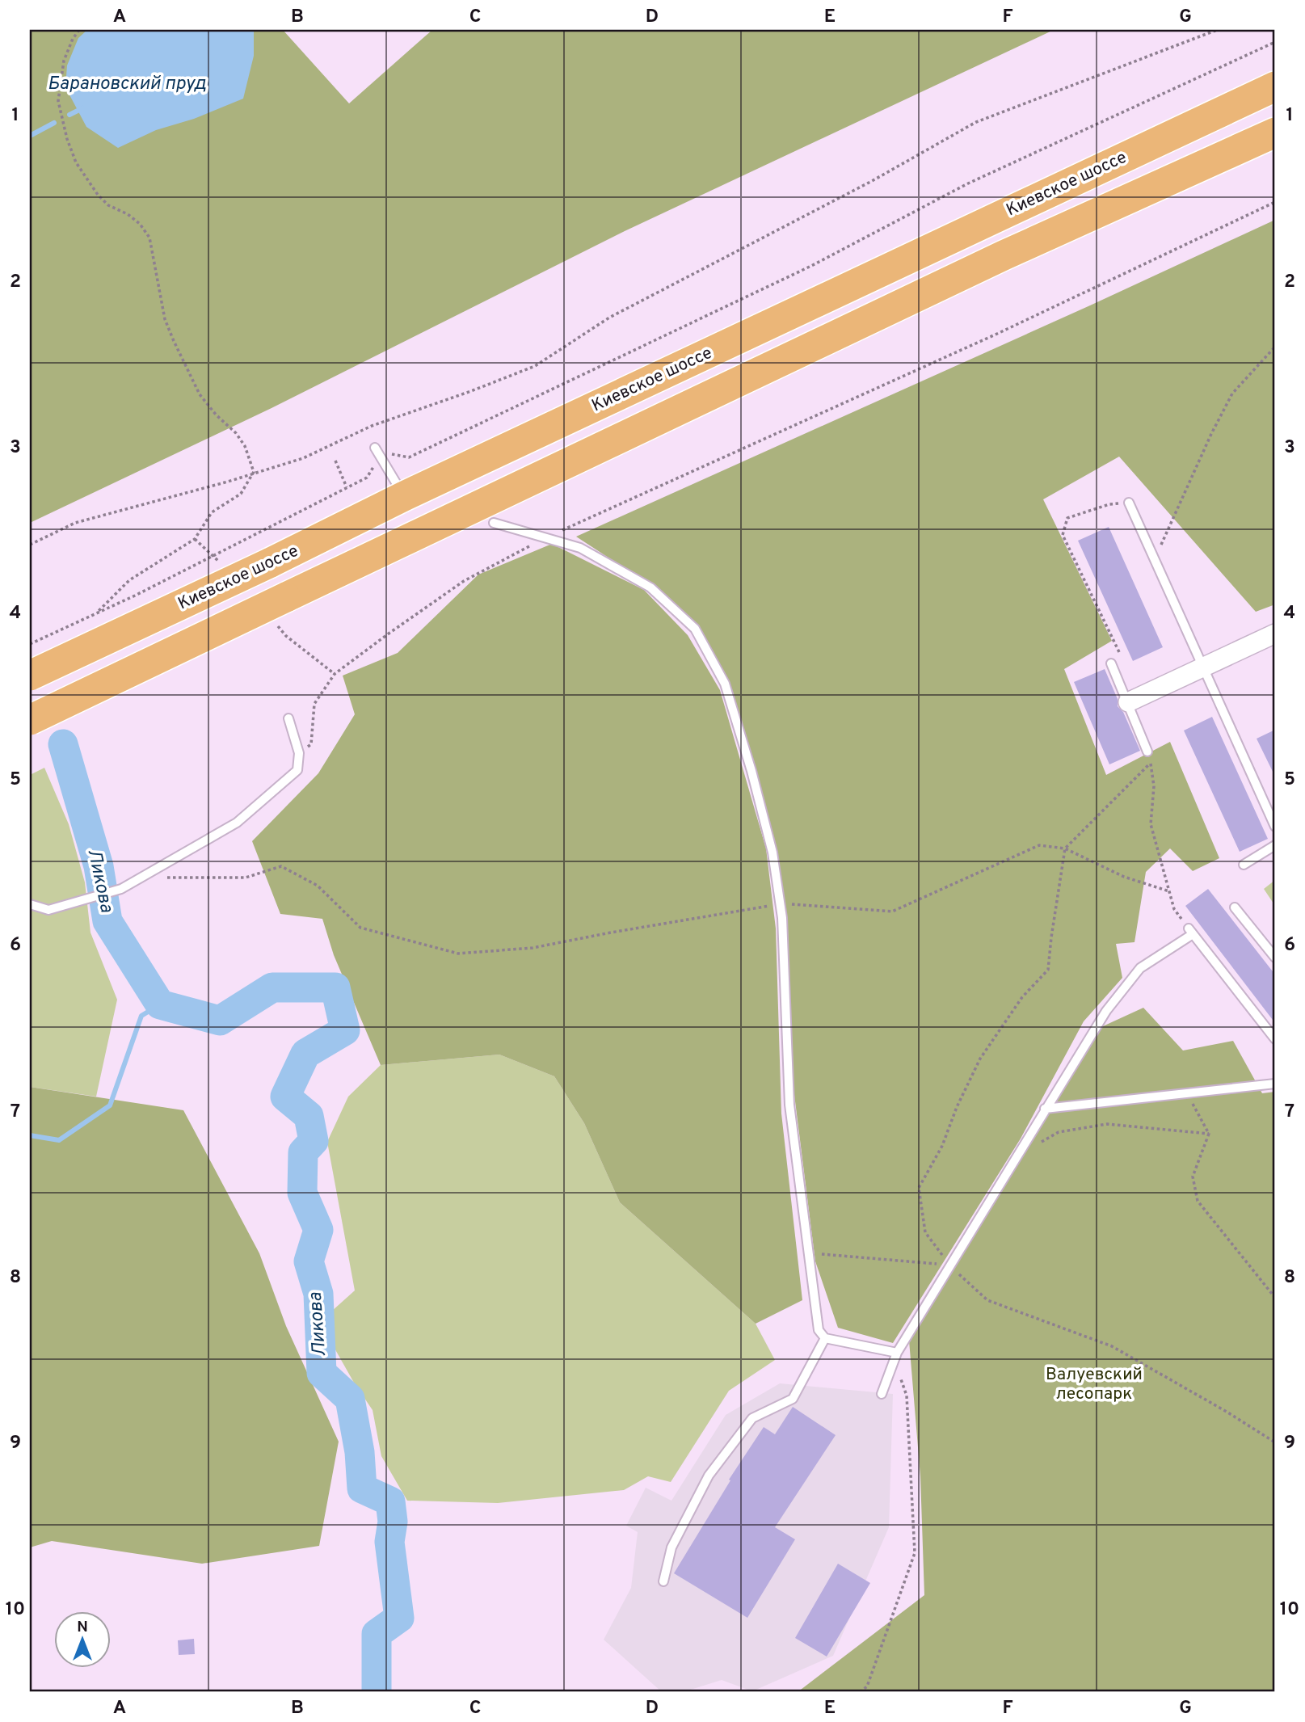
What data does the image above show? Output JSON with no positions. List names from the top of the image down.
{
  "streets": {
    "highway": ["Киевское шоссе"]
  },
  "water": ["Барановский пруд", "Ликова"],
  "parks": ["Валуевский лесопарк"],
  "north": "top",
  "grid": {
    "columns": [
      "A",
      "B",
      "C",
      "D",
      "E",
      "F",
      "G"
    ],
    "rows": [
      "1",
      "2",
      "3",
      "4",
      "5",
      "6",
      "7",
      "8",
      "9",
      "10"
    ]
  }
}
